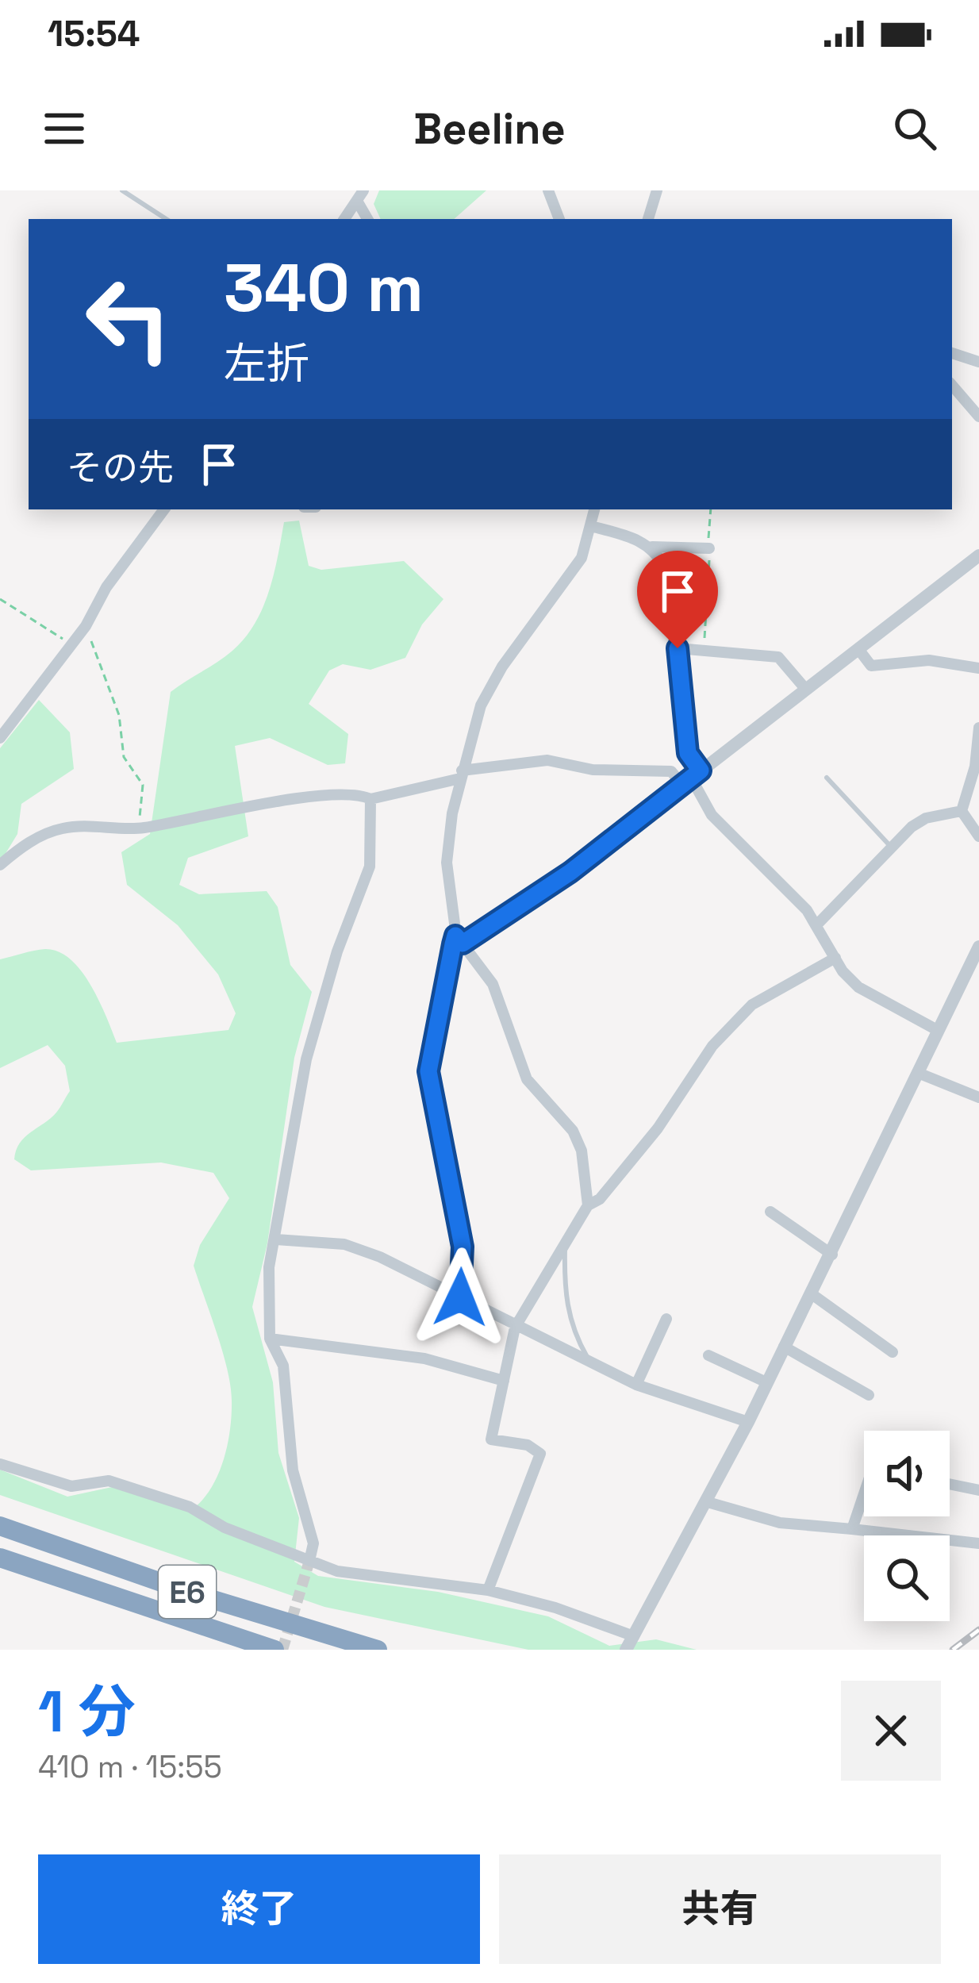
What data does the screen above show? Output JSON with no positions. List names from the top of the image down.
{
  "streets": {
    "highway": ["E6"]
  },
  "page": {
    "status": "15:54",
    "header": "Beeline",
    "turn": ["340 m", "左折"],
    "then": "その先",
    "heading": ["1 分", "410 m · 15:55"],
    "buttons": ["終了", "共有"]
  }
}
